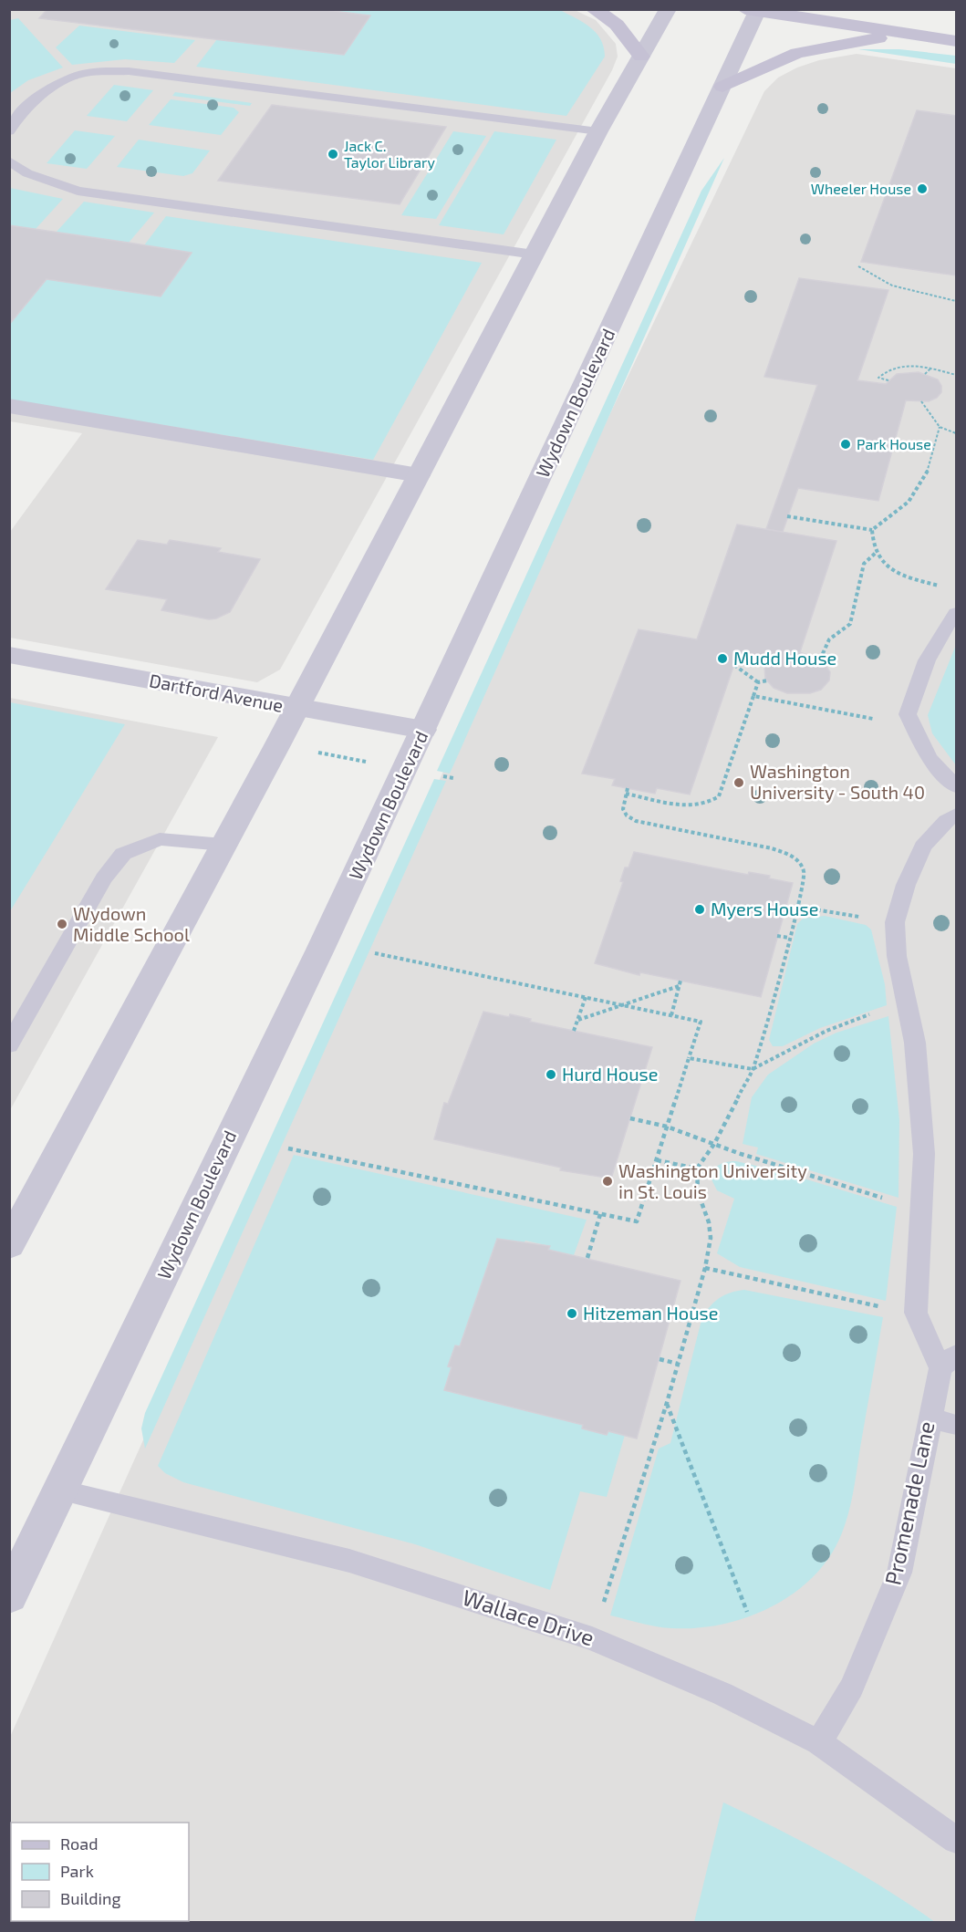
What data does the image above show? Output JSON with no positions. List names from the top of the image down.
{
  "streets": {
    "street": ["Wydown Boulevard", "Dartford Avenue"],
    "lane": ["Promenade Lane", "Wallace Drive"]
  },
  "crossings": [
    ["Wydown Boulevard", "Dartford Avenue"],
    ["Wydown Boulevard", "Wallace Drive"],
    ["Promenade Lane", "Wallace Drive"]
  ],
  "places": [
    "Jack C. Taylor Library",
    "Wheeler House",
    "Park House",
    "Mudd House",
    "Washington University - South 40",
    "Myers House",
    "Wydown Middle School",
    "Hurd House",
    "Washington University in St. Louis",
    "Hitzeman House"
  ],
  "legend": ["Road", "Park", "Building"]
}
